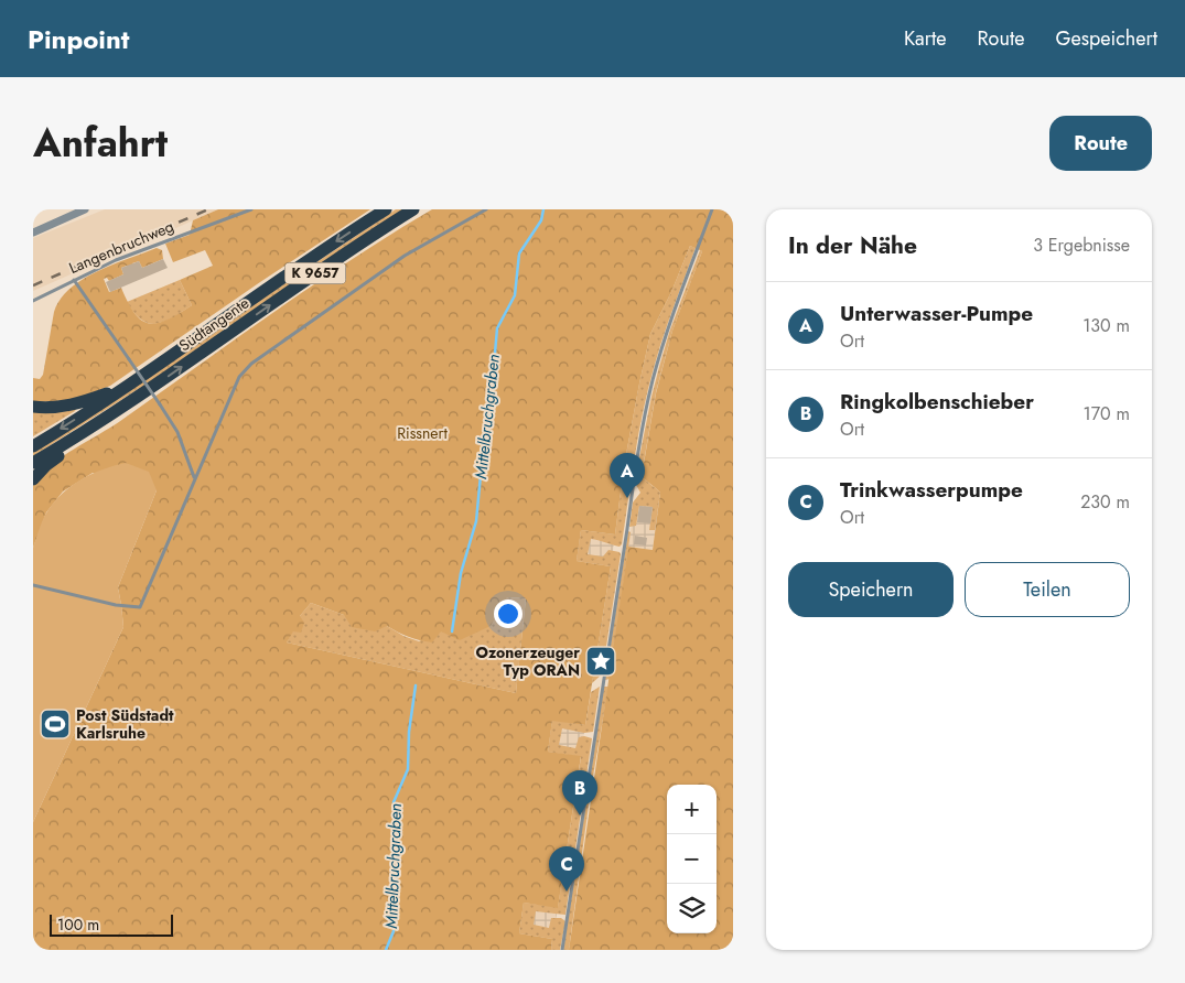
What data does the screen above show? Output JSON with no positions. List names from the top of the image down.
{
  "streets": {
    "highway": ["K 9657", "Südtangente"],
    "lane": ["Langenbruchweg"]
  },
  "water": ["Mittelbruchgraben"],
  "parks": ["Rissnert"],
  "places": {
    "place": ["Ozonerzeuger Typ ORAN"],
    "sports": ["Post Südstadt Karlsruhe"]
  },
  "scale_bar": "100 m",
  "page": {
    "header": "Pinpoint",
    "nav": ["Karte", "Route", "Gespeichert"],
    "title": "Anfahrt",
    "buttons": [
      "Route",
      ["Speichern", "Teilen"]
    ],
    "heading": ["In der Nähe", "3 Ergebnisse"],
    "list": [
      {
        "mark": "A",
        "name": "Unterwasser-Pumpe",
        "note": "Ort",
        "value": "130 m"
      },
      {
        "mark": "B",
        "name": "Ringkolbenschieber",
        "note": "Ort",
        "value": "170 m"
      },
      {
        "mark": "C",
        "name": "Trinkwasserpumpe",
        "note": "Ort",
        "value": "230 m"
      }
    ],
    "pins": ["A", "B", "C"],
    "map_buttons": ["+", "−"],
    "scale": "100 m"
  }
}
